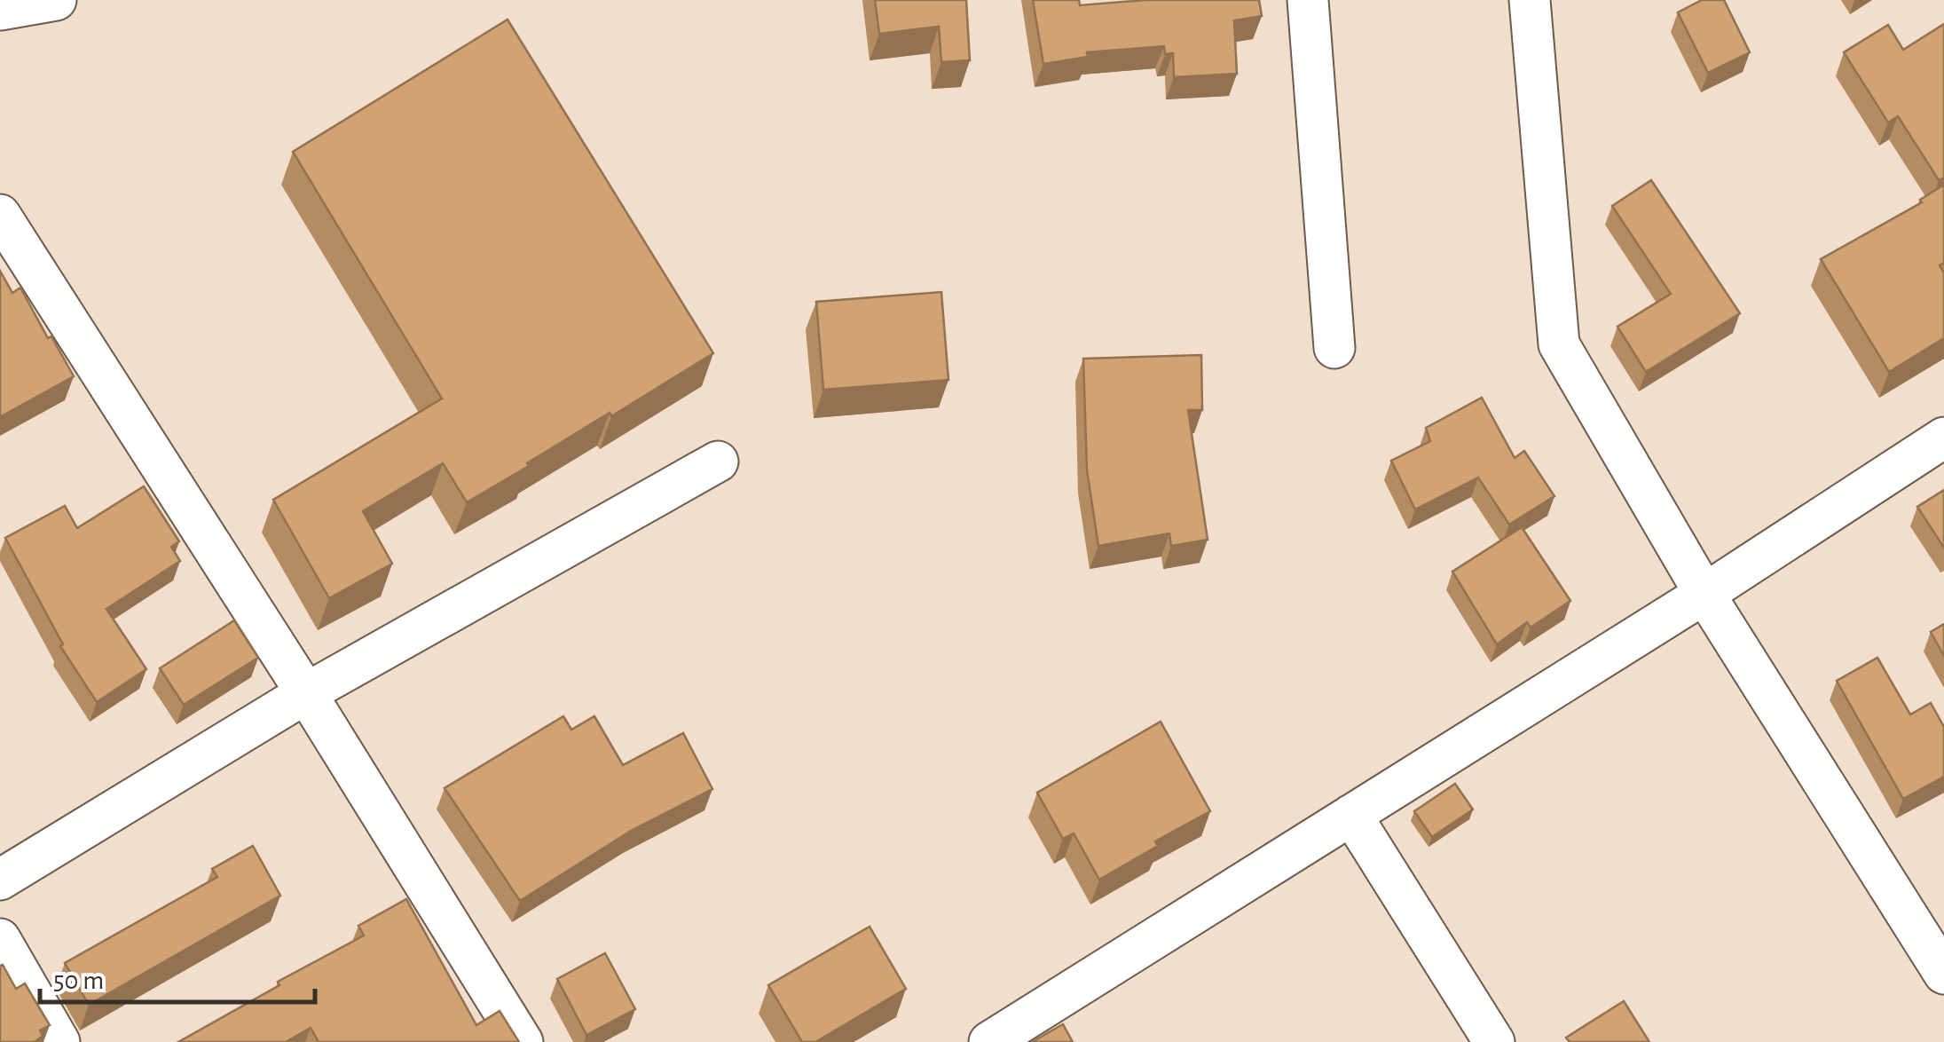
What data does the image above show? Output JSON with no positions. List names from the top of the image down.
{
  "scale_bar": "50 m"
}
